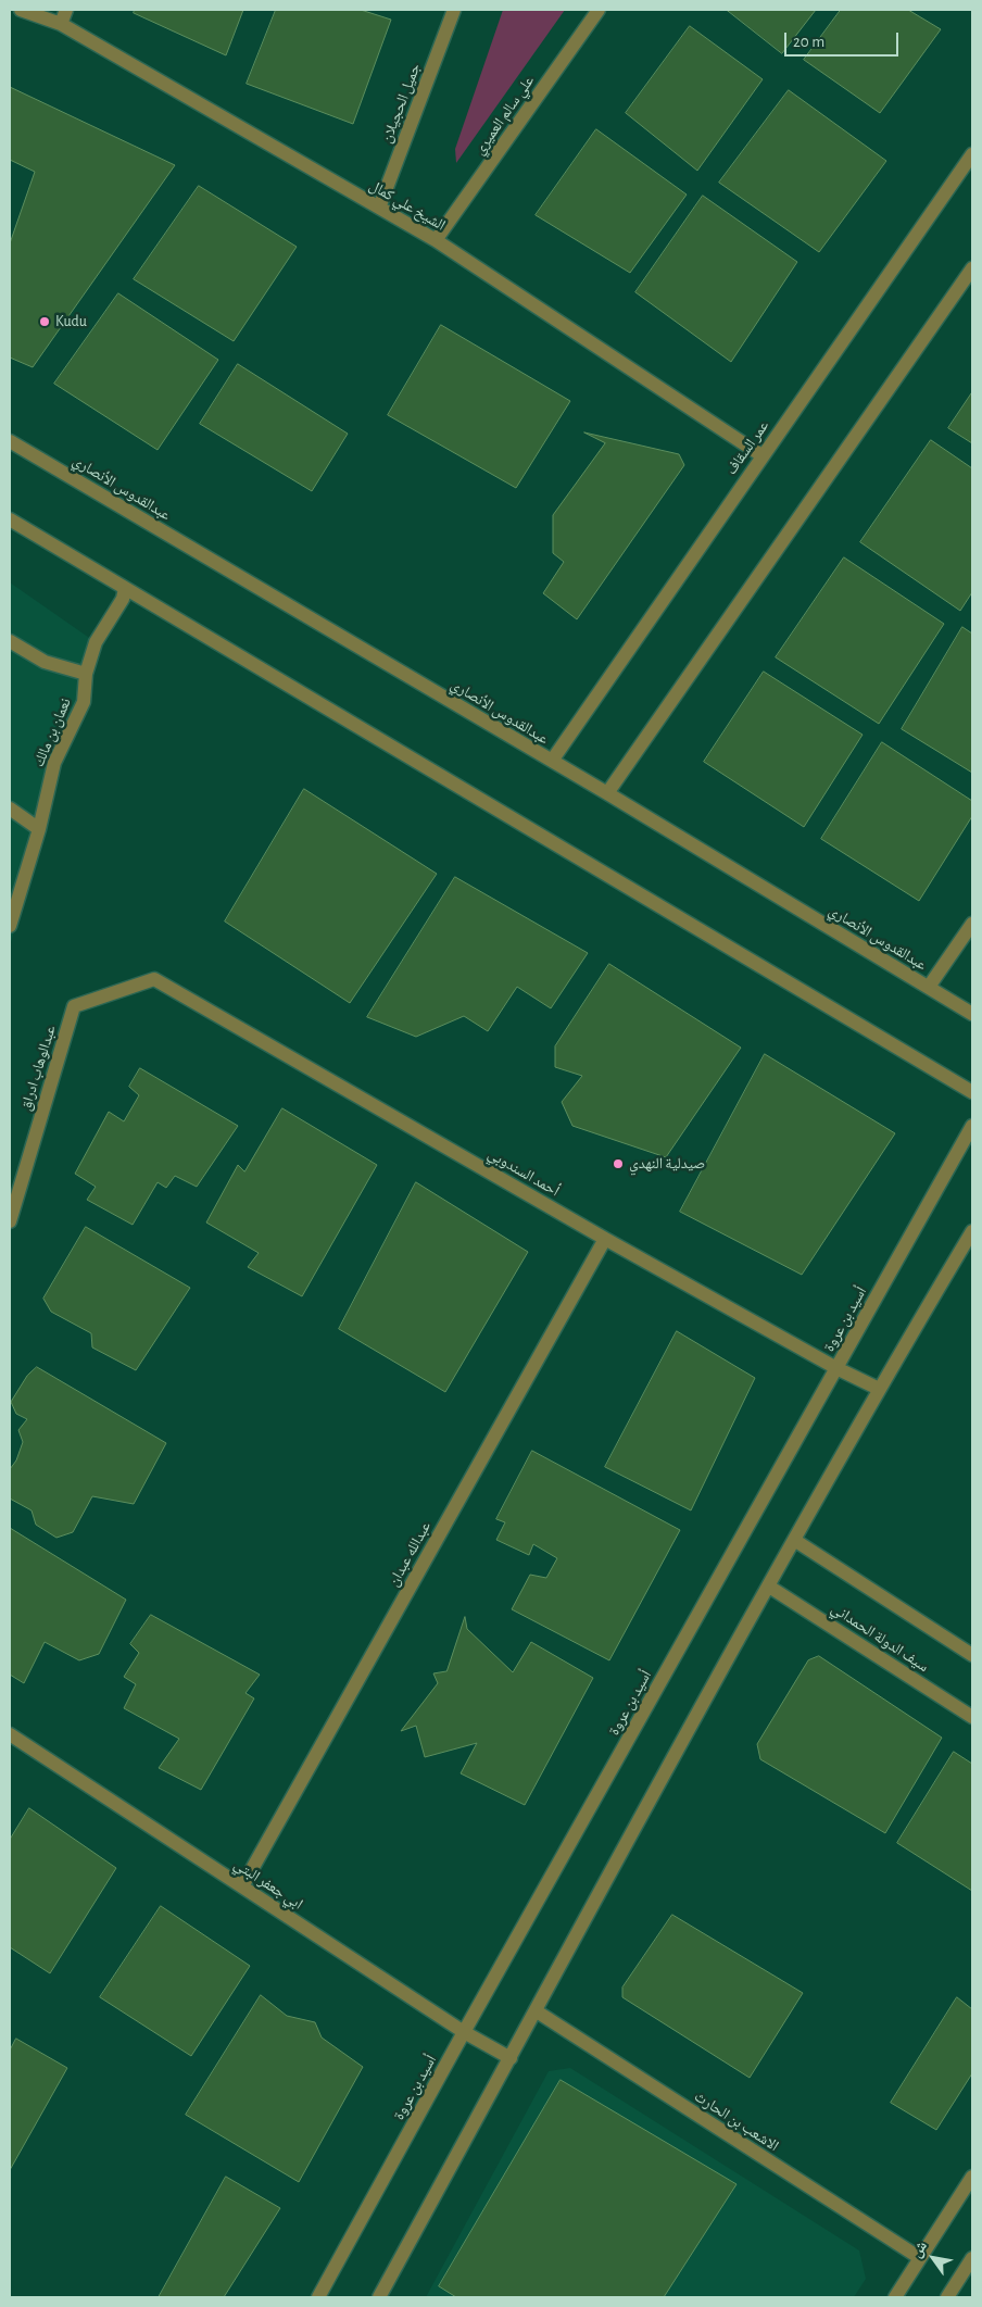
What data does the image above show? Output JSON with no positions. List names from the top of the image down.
{
  "streets": {
    "street": [
      "جميل الحجيلان",
      "علي سالم العميري",
      "الشيخ علي كمال",
      "عمر السقاف",
      "عبدالقدوس الأنصاري",
      "نعمان بن مالك",
      "عبدالوهاب ادراق",
      "أحمد السندوبي",
      "أسيد بن عروة",
      "عبدالله عبدان",
      "سيف الدولة الحمداني",
      "ابي جعفر البتي",
      "الاشعب بن الحارث"
    ]
  },
  "crossings": [
    ["جميل الحجيلان", "الشيخ علي كمال"],
    ["علي سالم العميري", "الشيخ علي كمال"],
    ["الشيخ علي كمال", "عمر السقاف"],
    ["عمر السقاف", "عبدالقدوس الأنصاري"],
    ["عبدالوهاب ادراق", "أحمد السندوبي"],
    ["أحمد السندوبي", "أسيد بن عروة"],
    ["أحمد السندوبي", "عبدالله عبدان"],
    ["أسيد بن عروة", "ابي جعفر البتي"],
    ["عبدالله عبدان", "ابي جعفر البتي"]
  ],
  "places": ["Kudu", "صيدلية النهدي"],
  "scale_bar": "20 m",
  "north": "top left"
}
